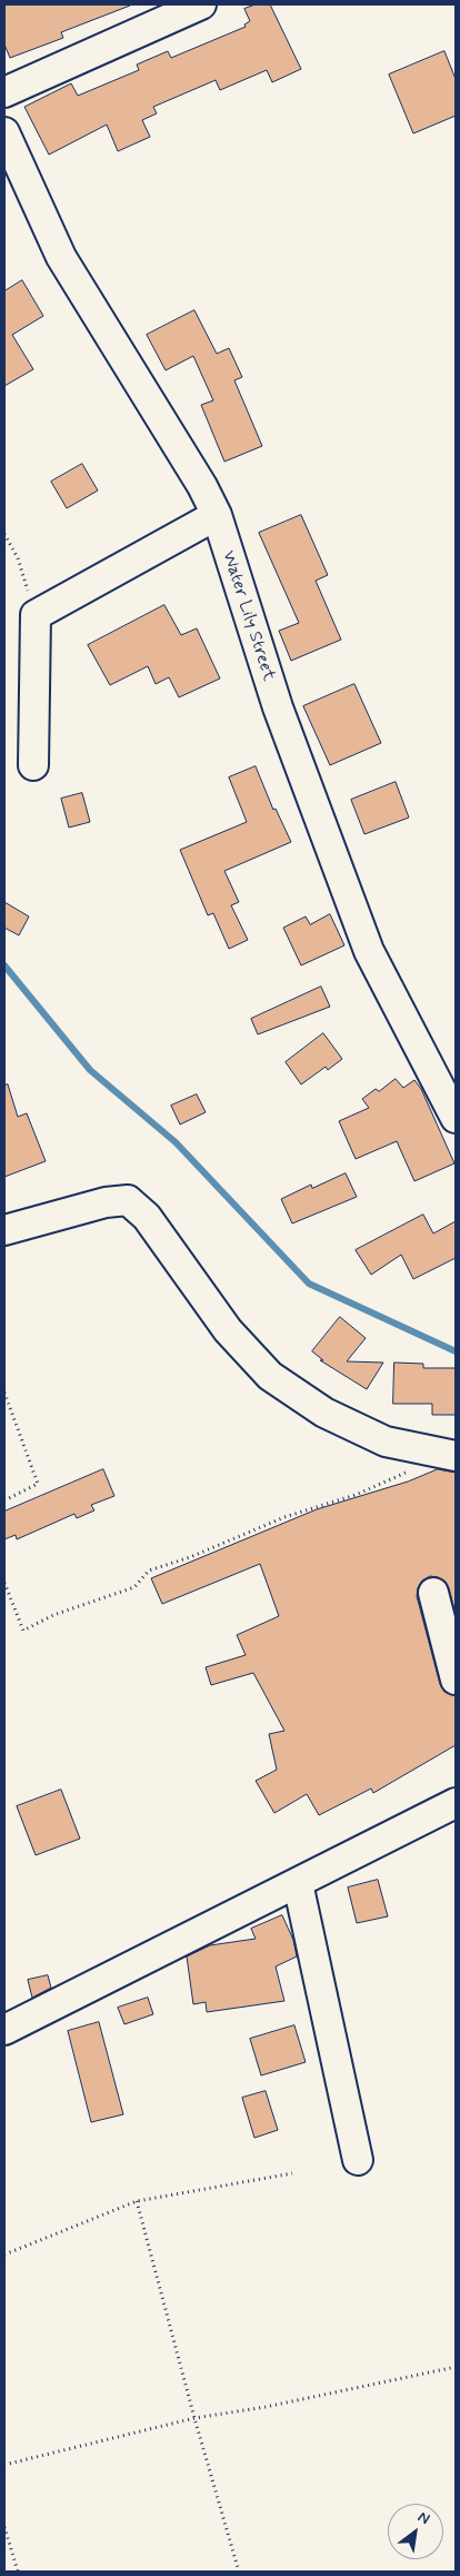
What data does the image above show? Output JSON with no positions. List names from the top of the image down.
{
  "streets": {
    "street": ["Water Lily Street"]
  },
  "north": "top right"
}
